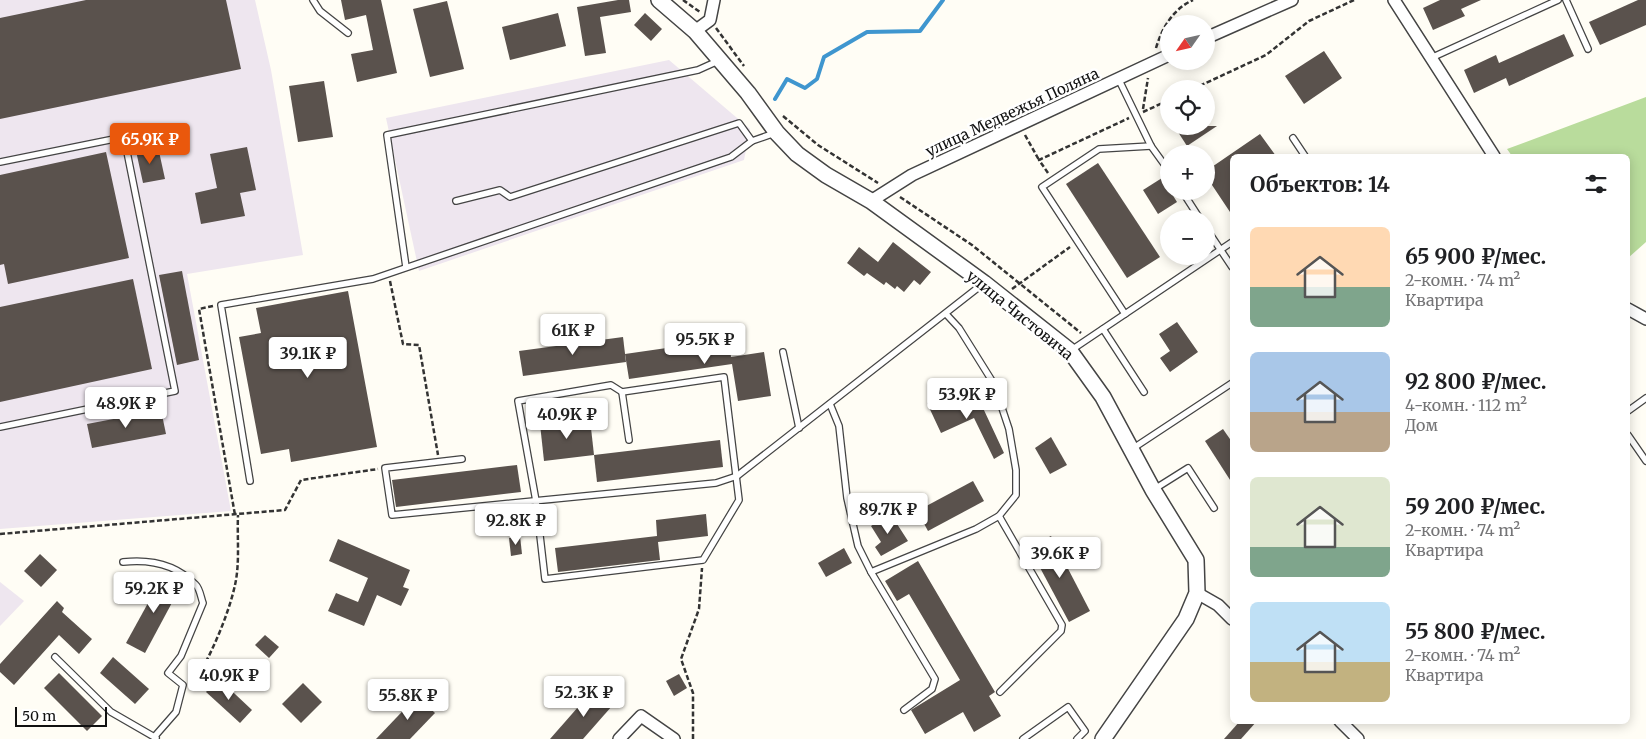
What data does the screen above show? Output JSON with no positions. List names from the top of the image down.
{
  "streets": {
    "street": ["улица Медвежья Поляна", "улица Чистовича"]
  },
  "crossings": [
    ["улица Медвежья Поляна", "улица Чистовича"]
  ],
  "scale_bar": "50 m",
  "north": "bottom left",
  "page": {
    "map_buttons": ["+", "−"],
    "price": [
      "65.9K ₽",
      "61K ₽",
      "95.5K ₽",
      "39.1K ₽",
      "53.9K ₽",
      "48.9K ₽",
      "40.9K ₽",
      "89.7K ₽",
      "92.8K ₽",
      "39.6K ₽",
      "59.2K ₽",
      "40.9K ₽",
      "52.3K ₽",
      "55.8K ₽"
    ],
    "heading": "Объектов: 14",
    "list": [
      {
        "name": "65 900 ₽/мес.",
        "note": "2-комн. · 74 m² · Квартира"
      },
      {
        "name": "92 800 ₽/мес.",
        "note": "4-комн. · 112 m² · Дом"
      },
      {
        "name": "59 200 ₽/мес.",
        "note": "2-комн. · 74 m² · Квартира"
      },
      {
        "name": "55 800 ₽/мес.",
        "note": "2-комн. · 74 m² · Квартира"
      }
    ],
    "scale": "50 m"
  }
}
